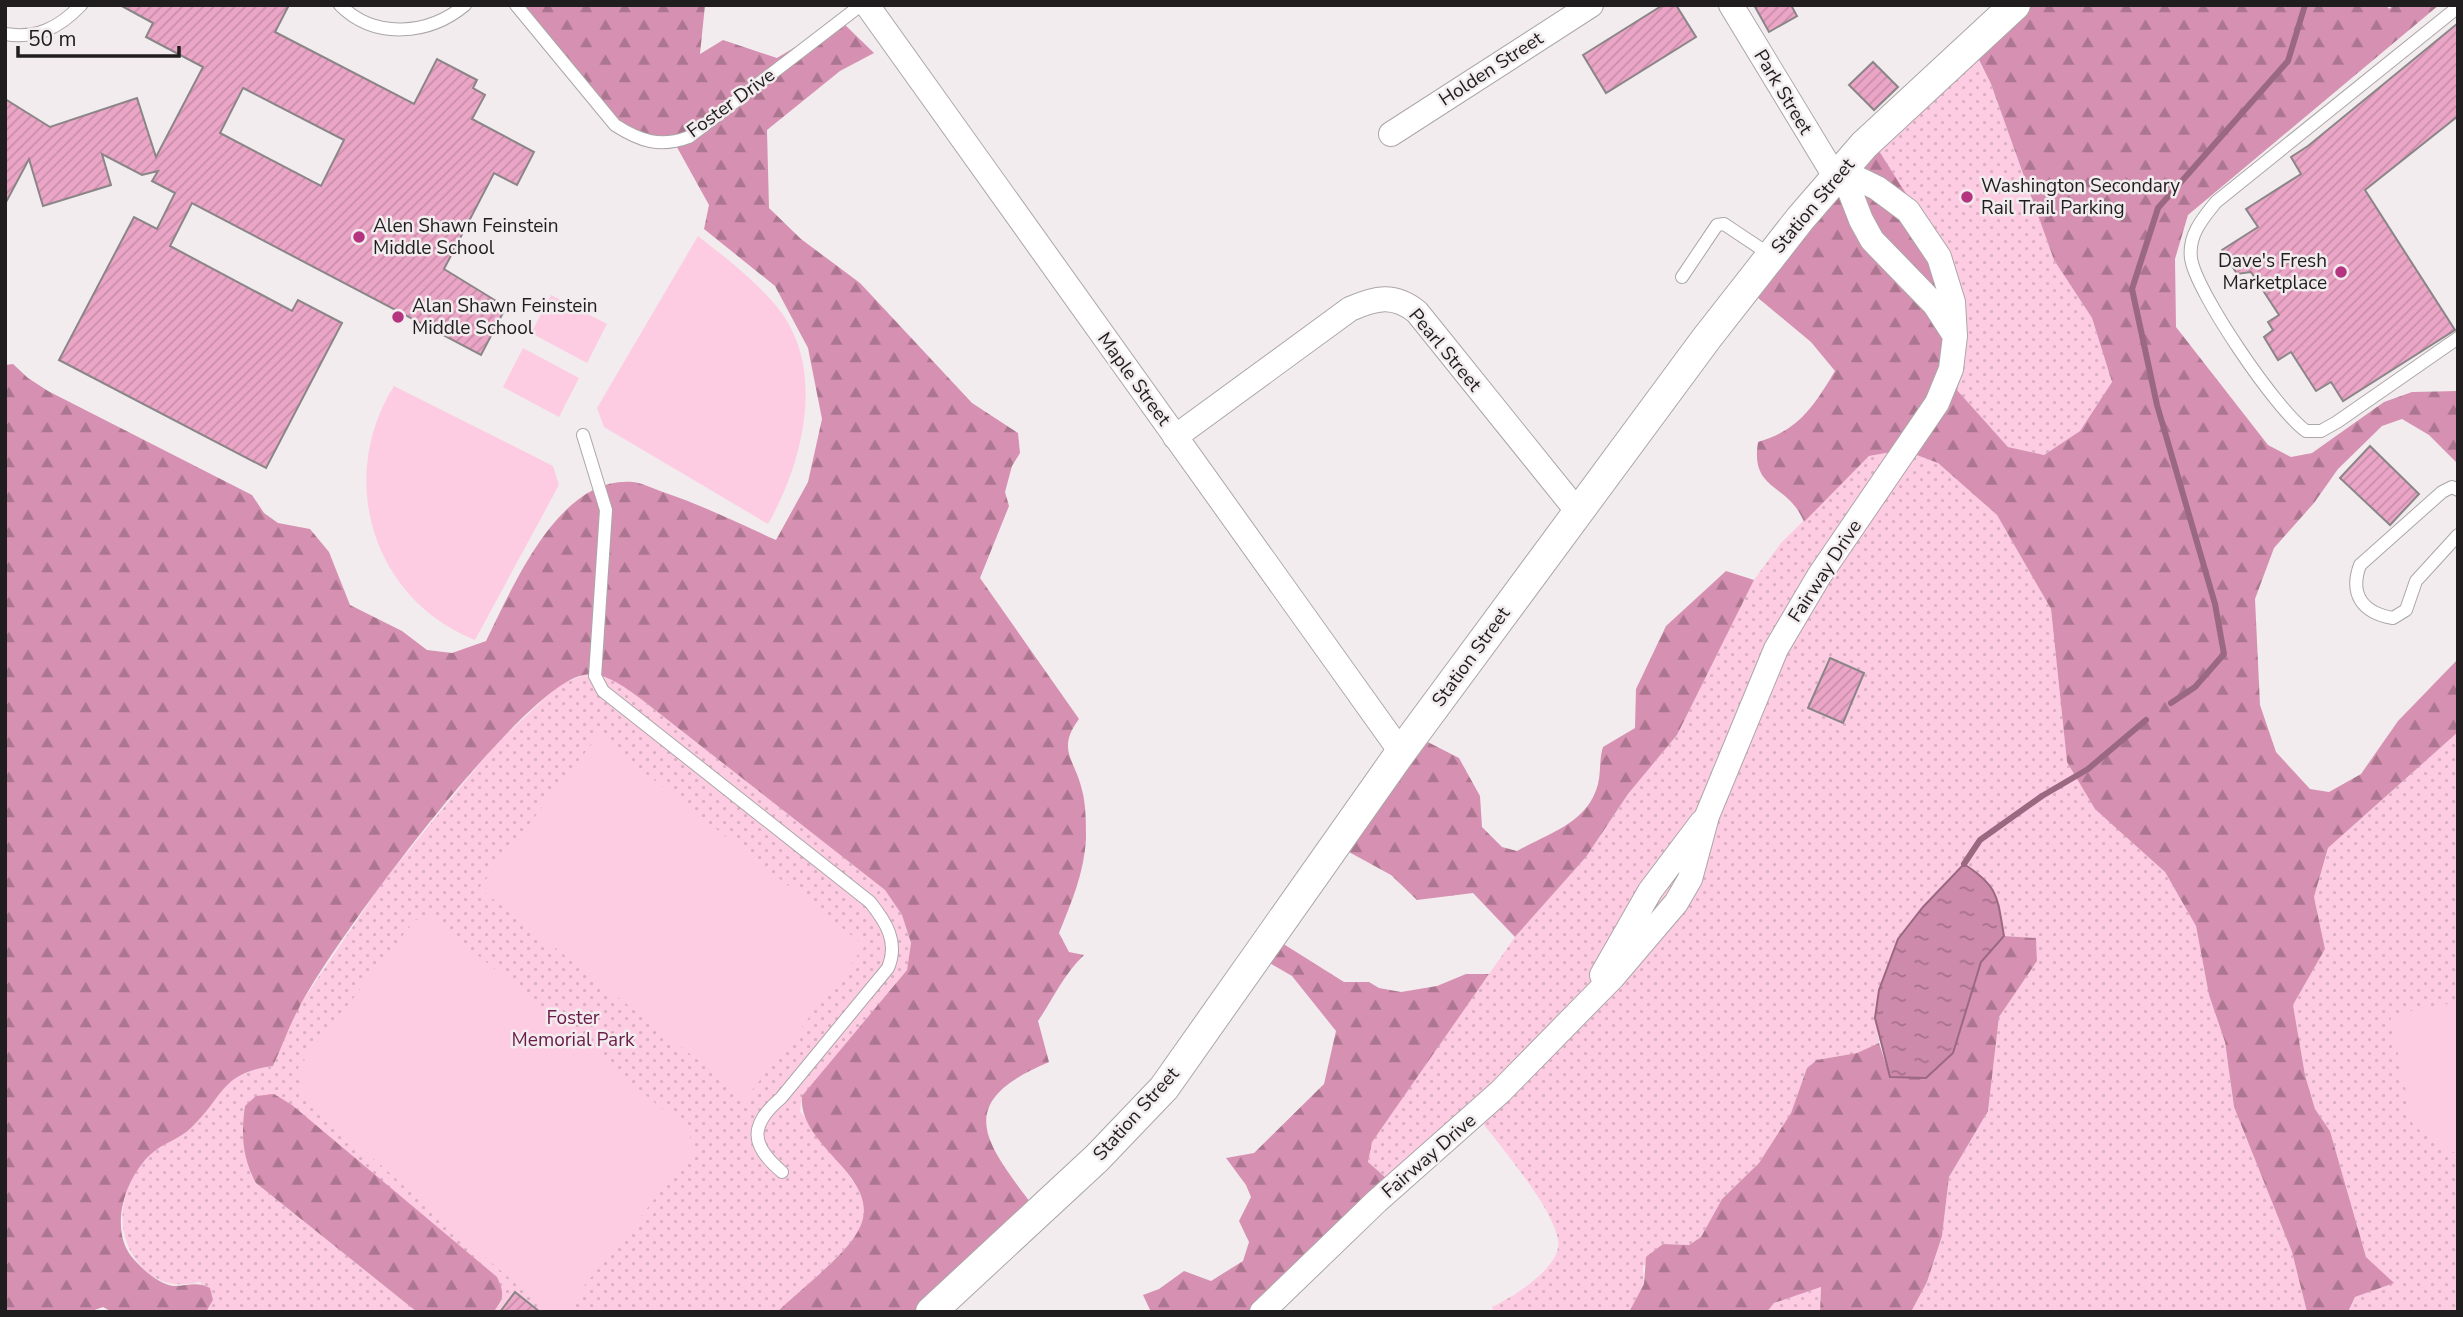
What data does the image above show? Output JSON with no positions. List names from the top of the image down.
{
  "streets": {
    "street": [
      "Holden Street",
      "Park Street",
      "Station Street",
      "Pearl Street",
      "Maple Street",
      "Fairway Drive"
    ],
    "lane": ["Foster Drive"]
  },
  "crossings": [
    ["Park Street", "Station Street"],
    ["Park Street", "Fairway Drive"],
    ["Station Street", "Pearl Street"],
    ["Station Street", "Maple Street"],
    ["Station Street", "Fairway Drive"],
    ["Pearl Street", "Maple Street"]
  ],
  "parks": ["Foster Memorial Park"],
  "places": [
    "Washington Secondary Rail Trail Parking",
    "Alen Shawn Feinstein Middle School",
    "Dave's Fresh Marketplace",
    "Alan Shawn Feinstein Middle School"
  ],
  "scale_bar": "50 m"
}
